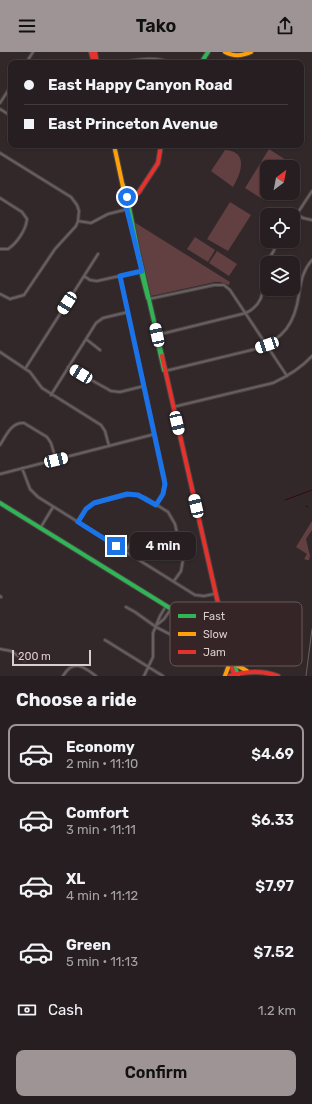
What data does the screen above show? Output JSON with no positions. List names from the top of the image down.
{
  "legend": ["Fast", "Slow", "Jam"],
  "scale_bar": "200 m",
  "north": "top right",
  "page": {
    "header": "Tako",
    "banner": ["East Happy Canyon Road", "East Princeton Avenue"],
    "bubble": "4 min",
    "scale": "200 m",
    "heading": "Choose a ride",
    "list": [
      {
        "name": "Economy",
        "note": "2 min · 11:10",
        "value": "$4.69"
      },
      {
        "name": "Comfort",
        "note": "3 min · 11:11",
        "value": "$6.33"
      },
      {
        "name": "XL",
        "note": "4 min · 11:12",
        "value": "$7.97"
      },
      {
        "name": "Green",
        "note": "5 min · 11:13",
        "value": "$7.52"
      }
    ],
    "pay": ["Cash", "1.2 km"],
    "buttons": "Confirm"
  }
}
